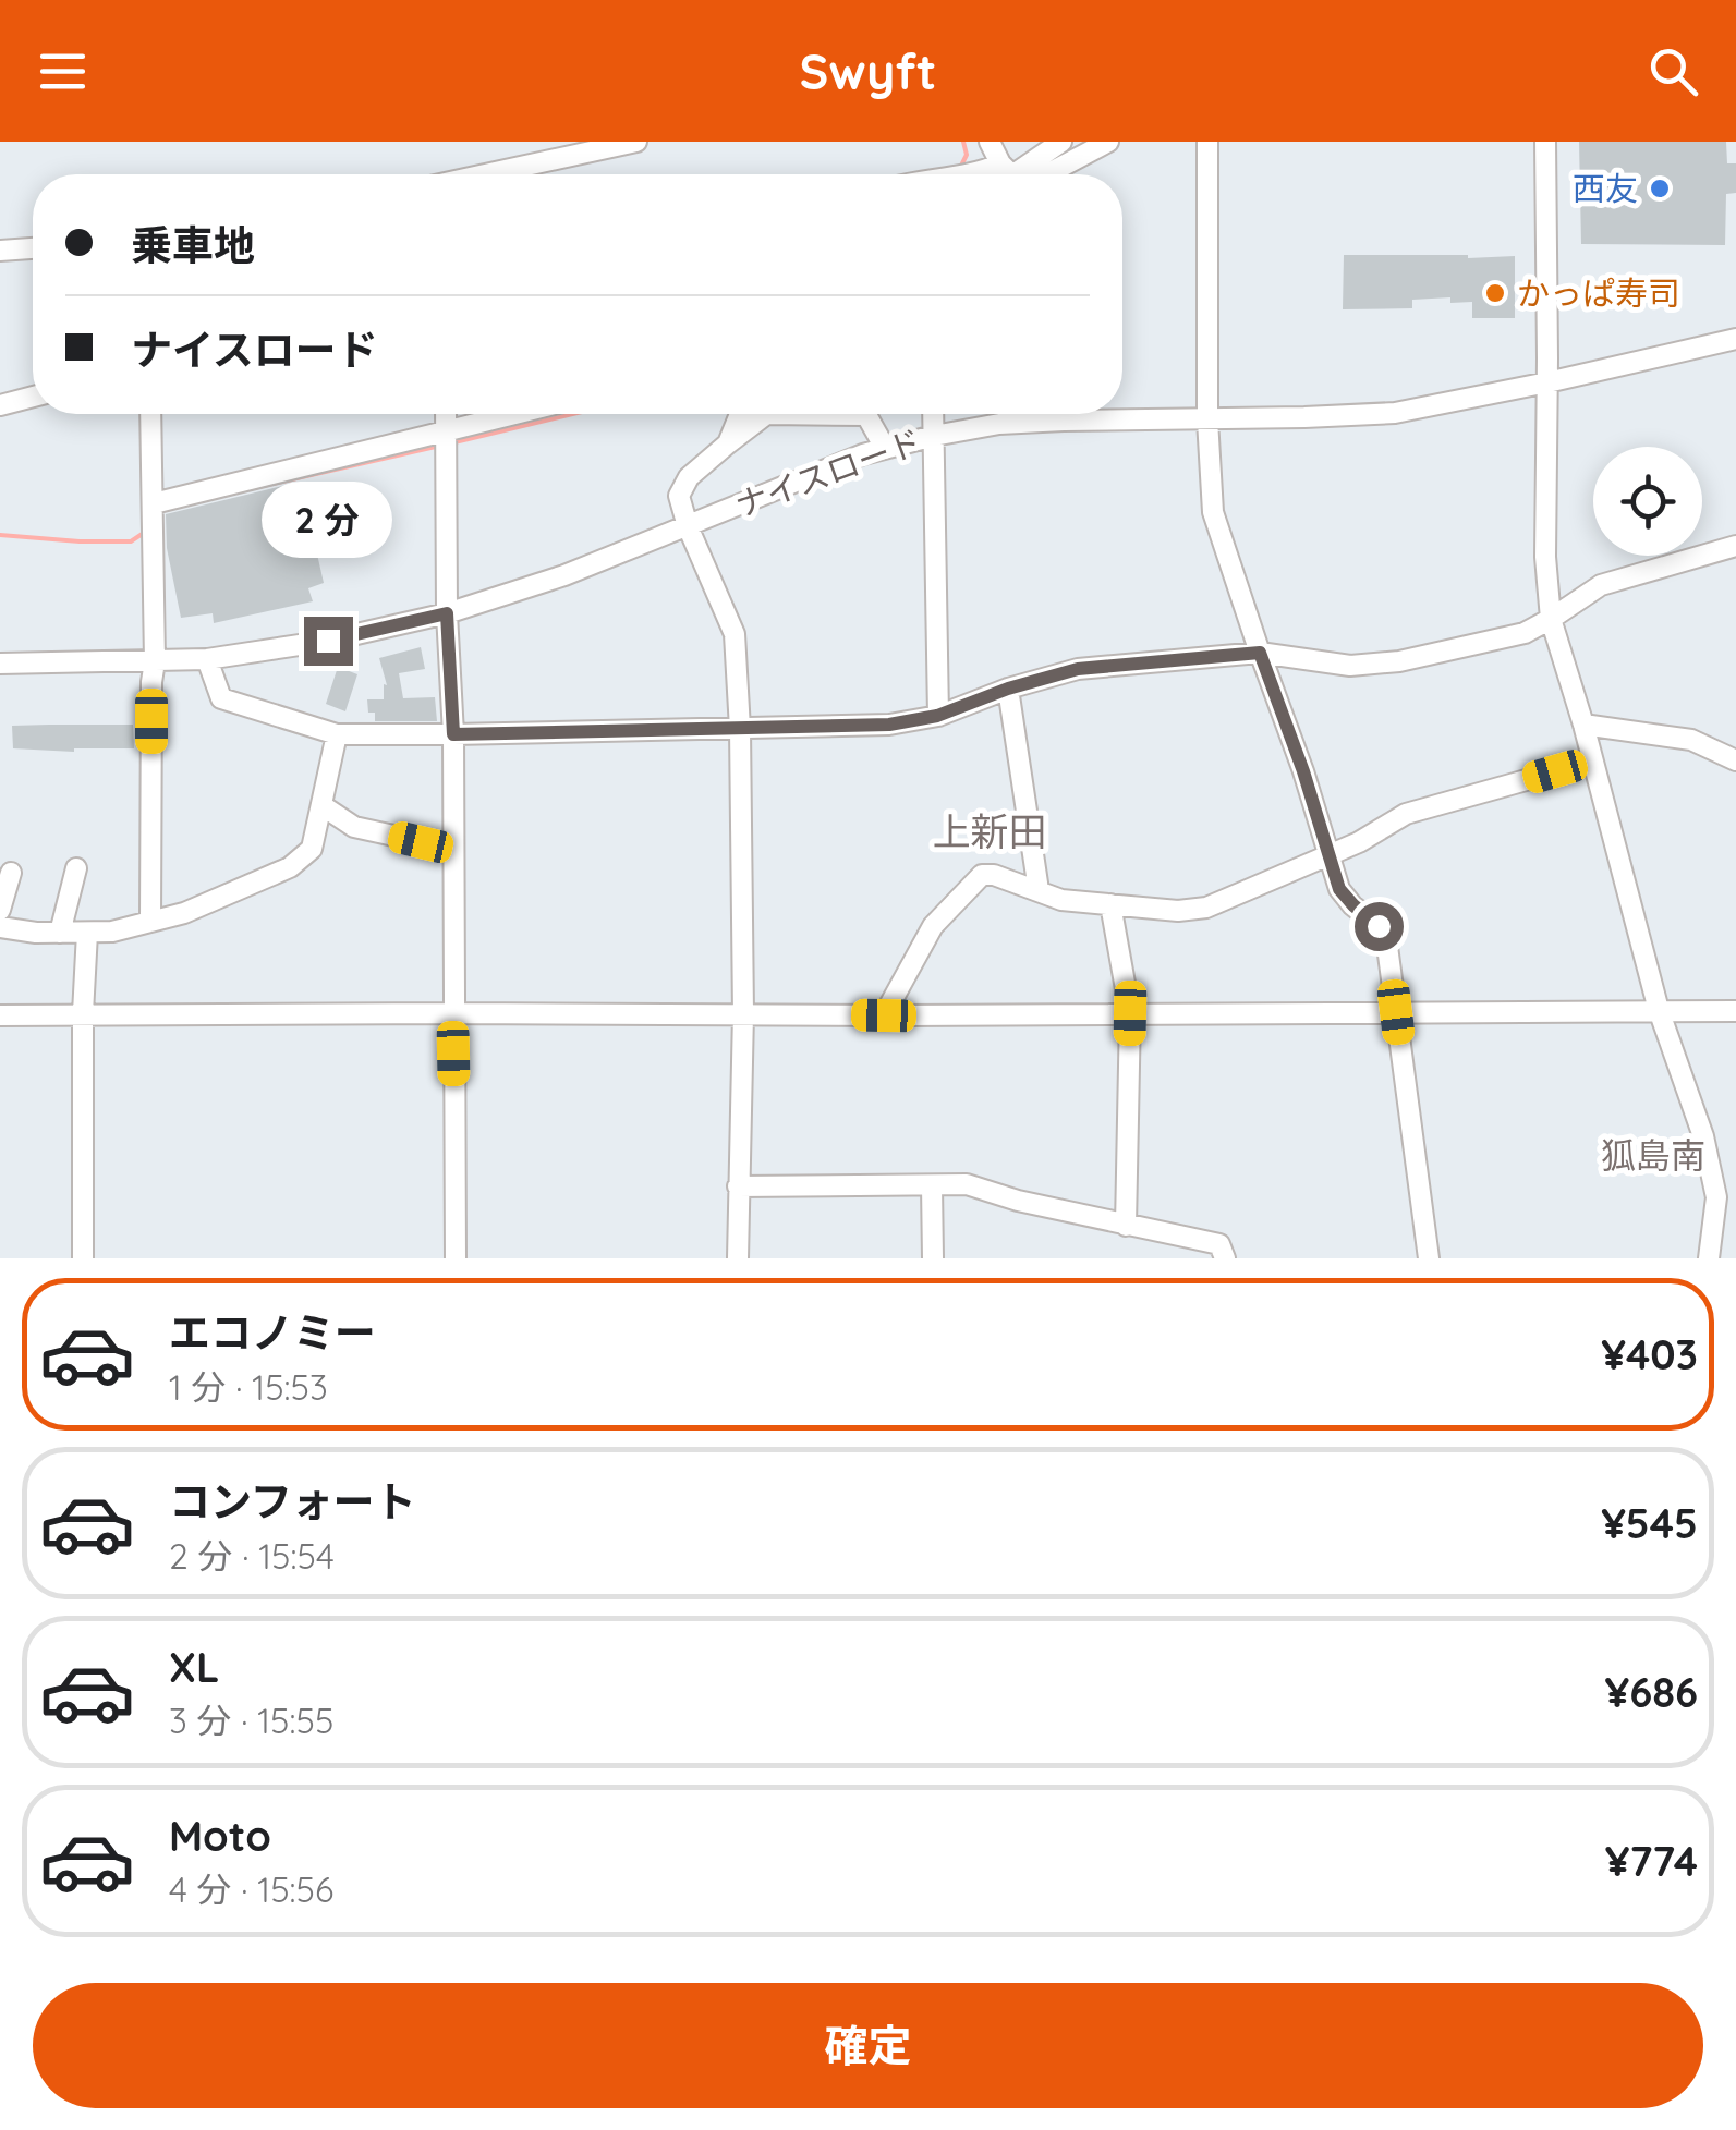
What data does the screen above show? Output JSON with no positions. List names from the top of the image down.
{
  "streets": {
    "street": ["ナイスロード"]
  },
  "districts": ["上新田", "狐島南"],
  "places": ["西友", "かっぱ寿司"],
  "page": {
    "header": "Swyft",
    "banner": ["乗車地", "ナイスロード"],
    "bubble": "2 分",
    "list": [
      {
        "name": "エコノミー",
        "note": "1 分 · 15:53",
        "value": "¥403"
      },
      {
        "name": "コンフォート",
        "note": "2 分 · 15:54",
        "value": "¥545"
      },
      {
        "name": "XL",
        "note": "3 分 · 15:55",
        "value": "¥686"
      },
      {
        "name": "Moto",
        "note": "4 分 · 15:56",
        "value": "¥774"
      }
    ],
    "buttons": "確定"
  }
}
